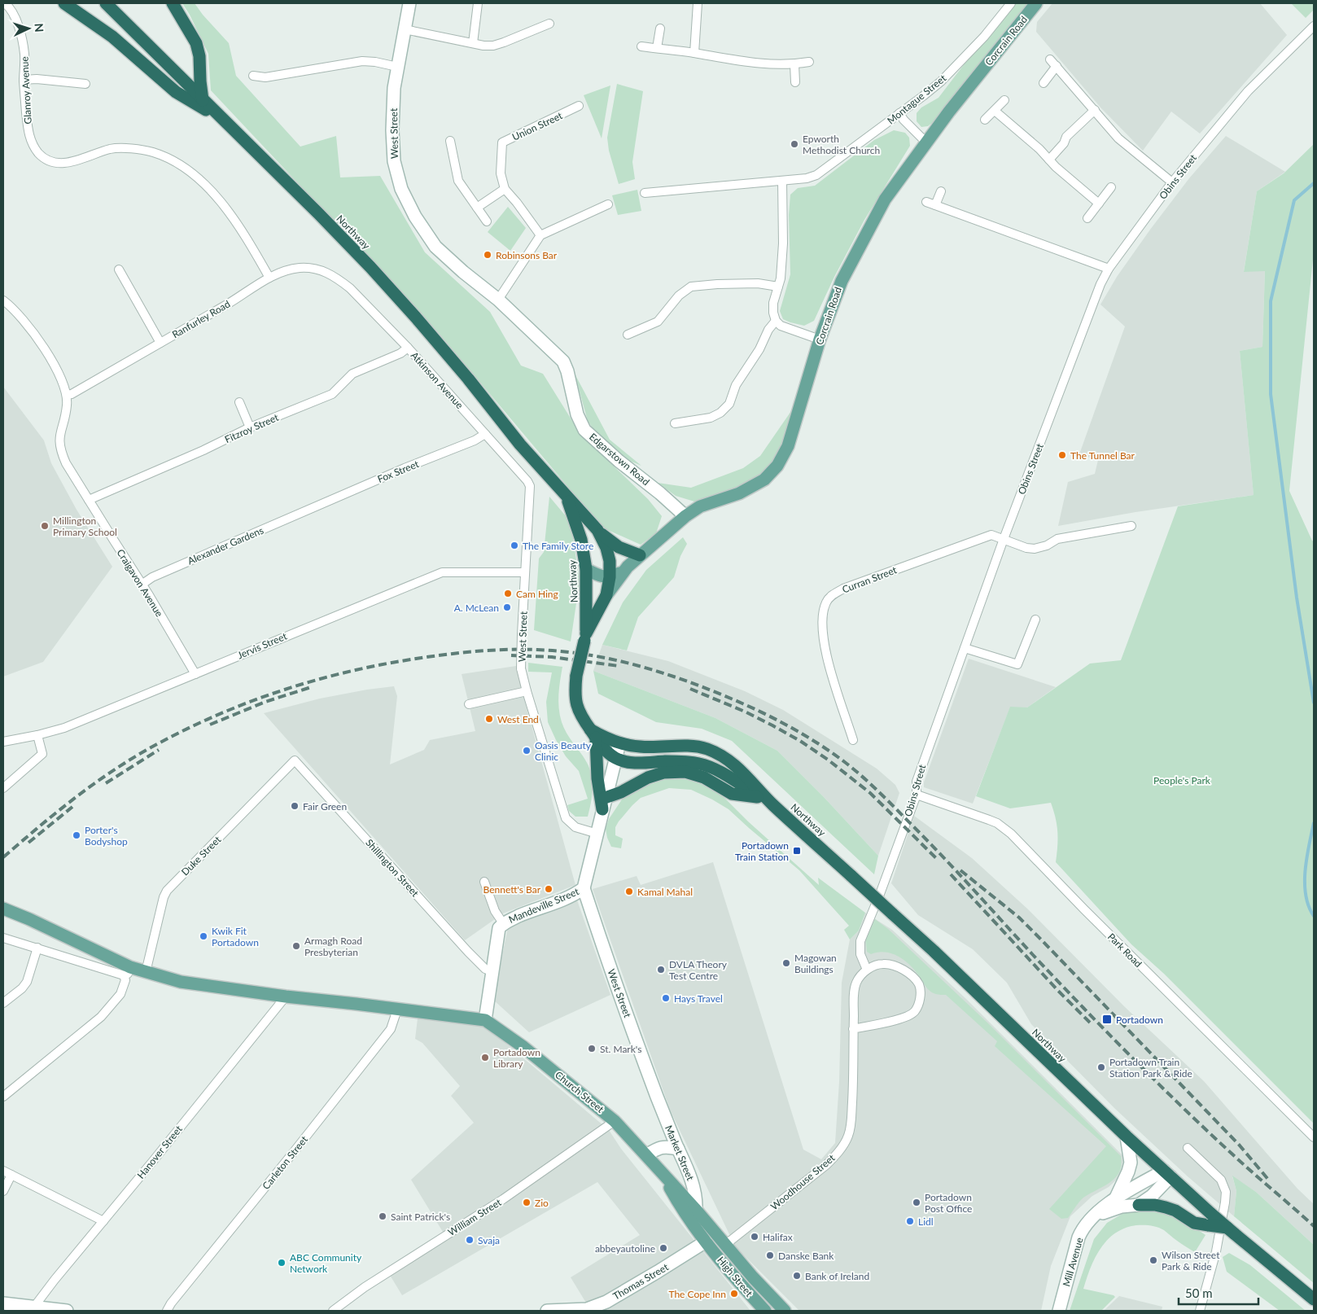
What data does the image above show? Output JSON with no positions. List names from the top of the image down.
{
  "streets": {
    "highway": ["Northway"],
    "main road": [
      "Corcrain Road",
      "Church Street",
      "Market Street",
      "High Street"
    ],
    "street": [
      "Glanroy Avenue",
      "Montague Street",
      "Union Street",
      "West Street",
      "Obins Street",
      "Ranfurley Road",
      "Atkinson Avenue",
      "Fitzroy Street",
      "Edgarstown Road",
      "Fox Street",
      "Alexander Gardens",
      "Curran Street",
      "Craigavon Avenue",
      "Jervis Street",
      "Duke Street",
      "Shillington Street",
      "Mandeville Street",
      "Park Road",
      "Hanover Street",
      "Carleton Street",
      "Woodhouse Street",
      "William Street",
      "Mill Avenue",
      "Thomas Street"
    ]
  },
  "crossings": [
    ["Corcrain Road", "Northway"],
    ["Corcrain Road", "Edgarstown Road"],
    ["Glanroy Avenue", "Ranfurley Road"],
    ["West Street", "Atkinson Avenue"],
    ["West Street", "Edgarstown Road"],
    ["West Street", "Jervis Street"],
    ["West Street", "Mandeville Street"],
    ["West Street", "Market Street"],
    ["Obins Street", "Curran Street"],
    ["Obins Street", "Park Road"],
    ["Obins Street", "Woodhouse Street"],
    ["Northway", "Mandeville Street"],
    ["Northway", "Mill Avenue"],
    ["Ranfurley Road", "Atkinson Avenue"],
    ["Ranfurley Road", "Craigavon Avenue"],
    ["Atkinson Avenue", "Fitzroy Street"],
    ["Atkinson Avenue", "Fox Street"],
    ["Fitzroy Street", "Craigavon Avenue"],
    ["Fox Street", "Alexander Gardens"],
    ["Alexander Gardens", "Craigavon Avenue"],
    ["Craigavon Avenue", "Jervis Street"],
    ["Duke Street", "Shillington Street"],
    ["Shillington Street", "Mandeville Street"],
    ["Mandeville Street", "Church Street"],
    ["Church Street", "Market Street"],
    ["Church Street", "William Street"],
    ["Market Street", "Woodhouse Street"],
    ["Market Street", "William Street"],
    ["Market Street", "High Street"],
    ["Market Street", "Thomas Street"],
    ["Woodhouse Street", "High Street"],
    ["High Street", "Thomas Street"]
  ],
  "parks": ["People's Park"],
  "places": {
    "other": [
      "Epworth Methodist Church",
      "Robinsons Bar",
      "The Tunnel Bar",
      "Millington Primary School",
      "The Family Store",
      "Cam Hing",
      "A. McLean",
      "West End",
      "Oasis Beauty Clinic",
      "Fair Green",
      "Porter's Bodyshop",
      "Bennett's Bar",
      "Kamal Mahal",
      "Kwik Fit Portadown",
      "Armagh Road Presbyterian",
      "Magowan Buildings",
      "DVLA Theory Test Centre",
      "Hays Travel",
      "St. Mark's",
      "Portadown Library",
      "Portadown Train Station Park & Ride",
      "Zio",
      "Portadown Post Office",
      "Saint Patrick's",
      "Lidl",
      "Halifax",
      "Svaja",
      "abbeyautoline",
      "Danske Bank",
      "Wilson Street Park & Ride",
      "ABC Community Network",
      "Bank of Ireland",
      "The Cope Inn"
    ],
    "transit": ["Portadown Train Station", "Portadown"]
  },
  "scale_bar": "50 m",
  "north": "right"
}
